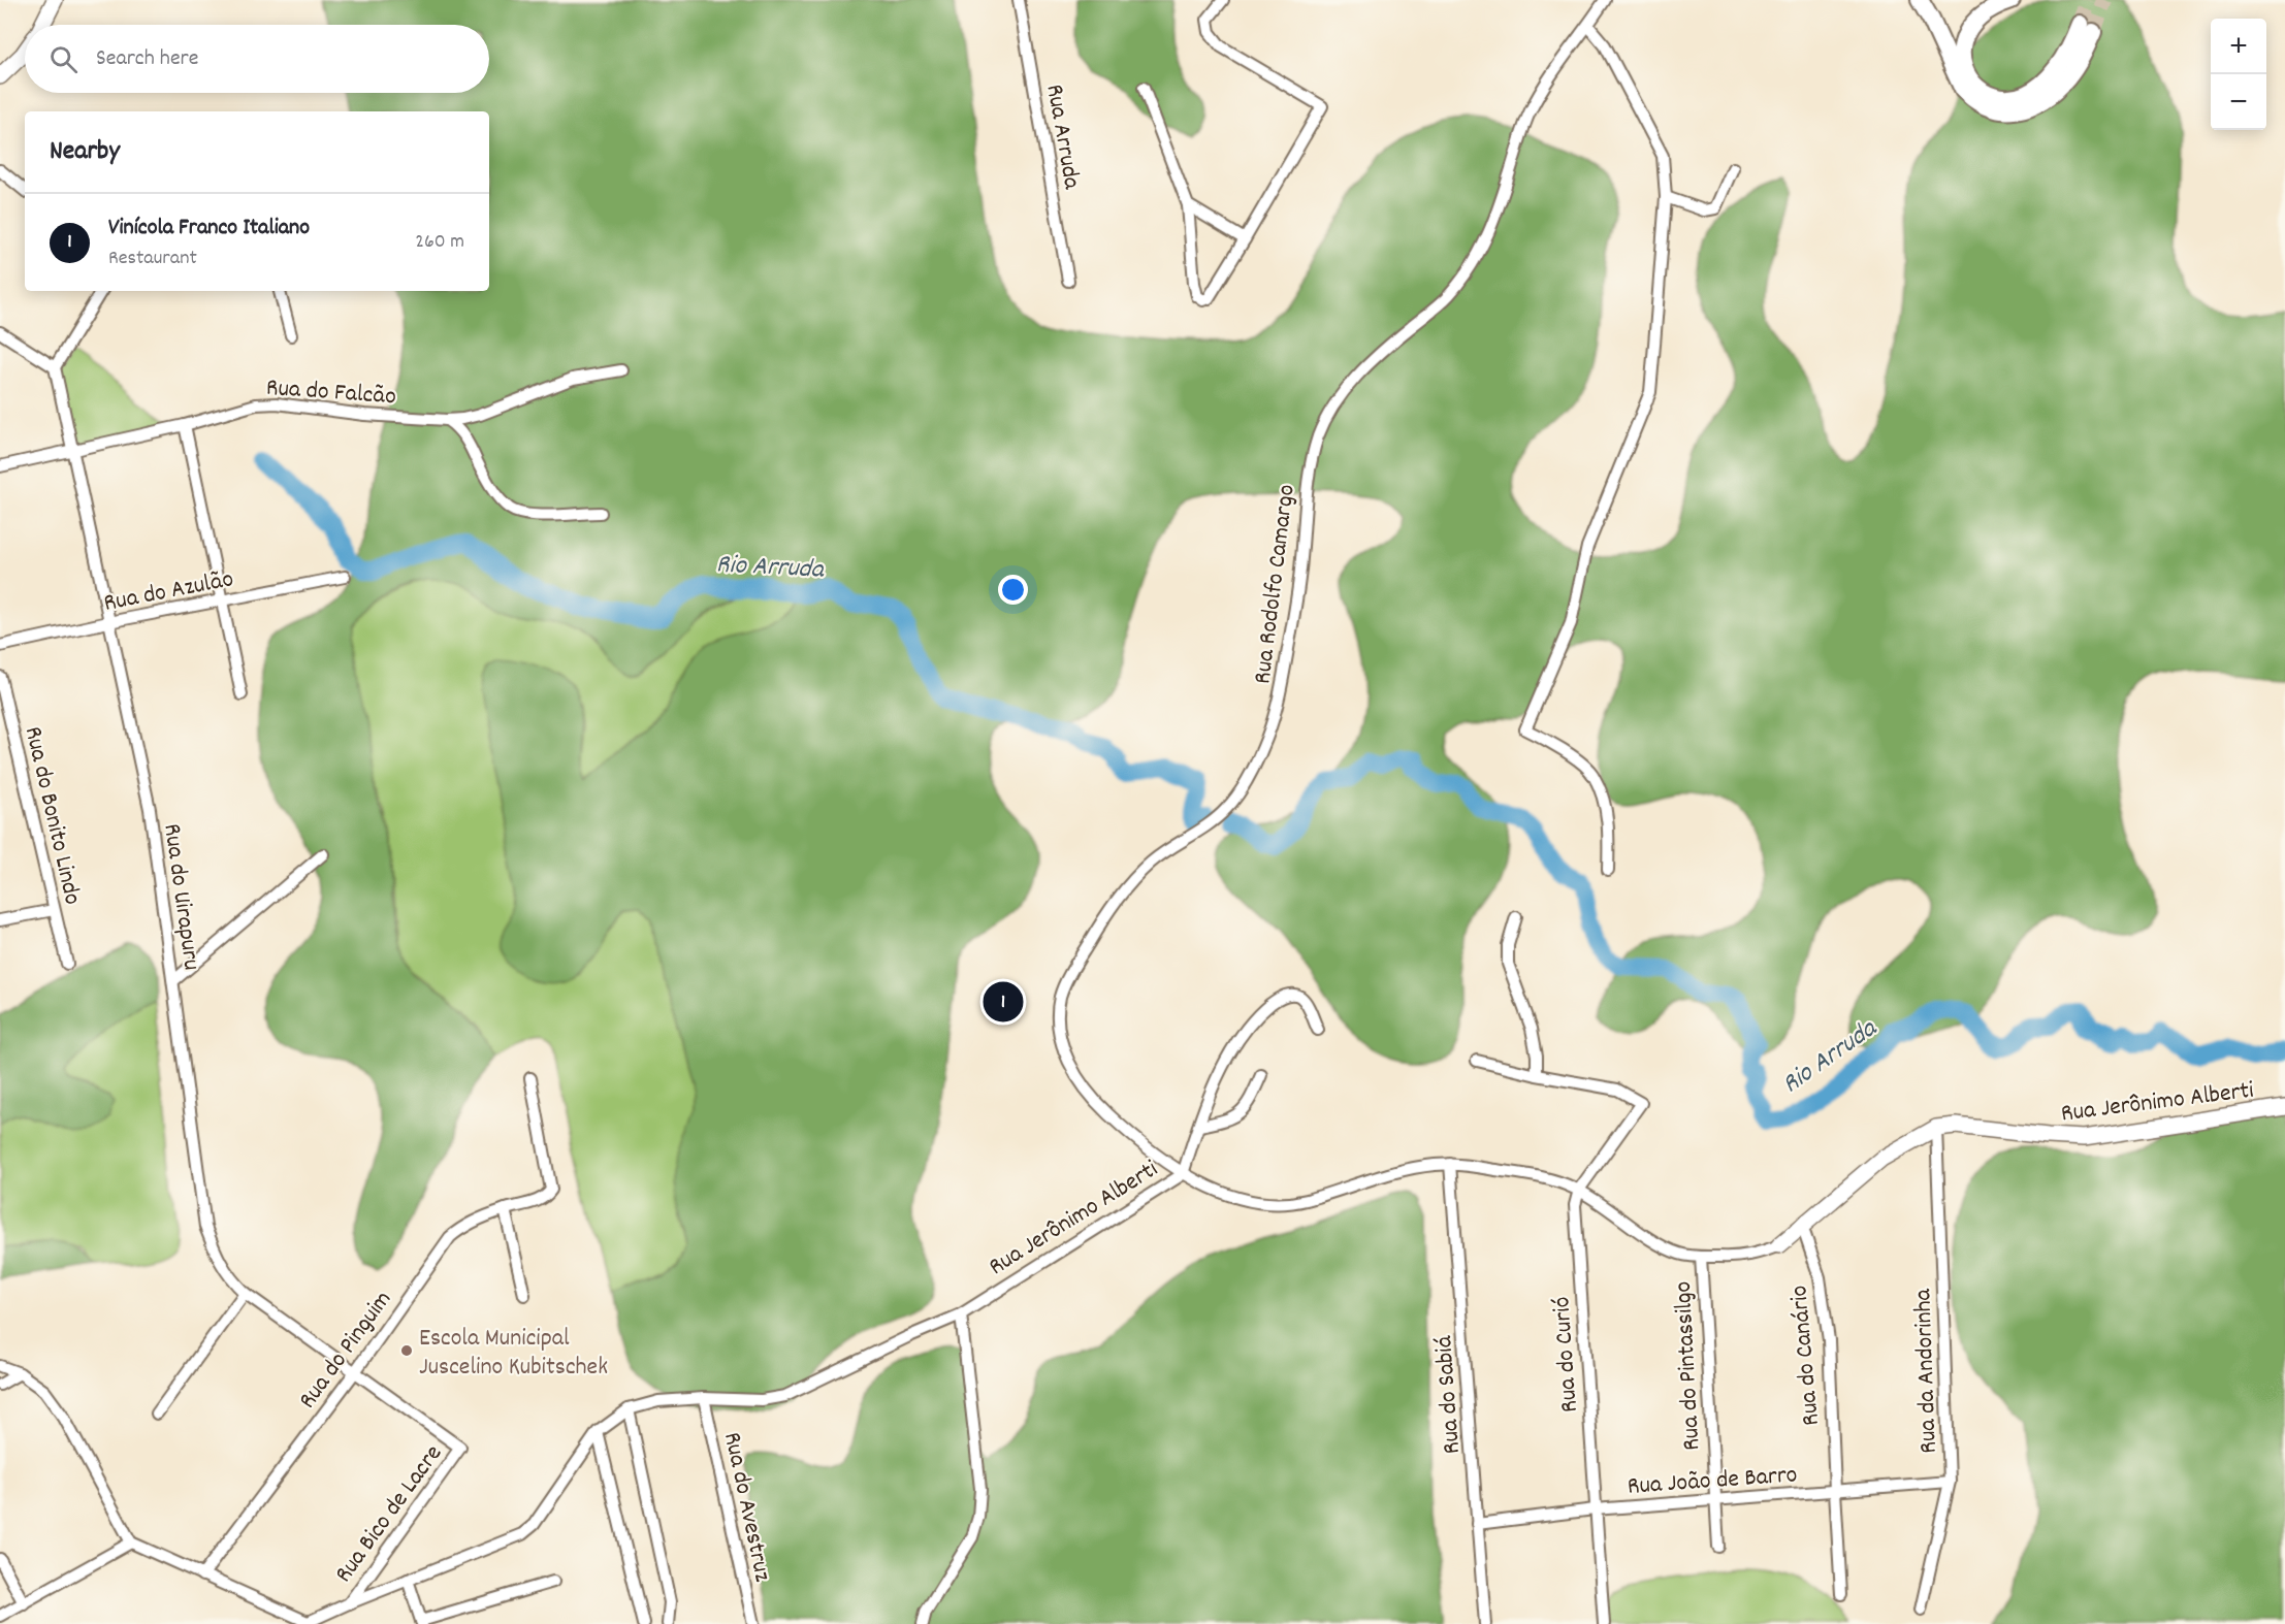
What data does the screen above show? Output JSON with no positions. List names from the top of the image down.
{
  "streets": {
    "street": [
      "Rua Arruda",
      "Rua do Falcão",
      "Rua Rodolfo Camargo",
      "Rua do Azulão",
      "Rua do Bonito Lindo",
      "Rua do Uirapuru",
      "Rua Jerônimo Alberti",
      "Rua do Pinguim",
      "Rua do Curió",
      "Rua do Canário",
      "Rua do Pintassilgo",
      "Rua da Andorinha",
      "Rua do Sabiá",
      "Rua João de Barro",
      "Rua do Avestruz",
      "Rua Bico de Lacre"
    ]
  },
  "crossings": [
    ["Rua do Falcão", "Rua do Uirapuru"],
    ["Rua Rodolfo Camargo", "Rua Jerônimo Alberti"],
    ["Rua do Azulão", "Rua do Uirapuru"],
    ["Rua do Uirapuru", "Rua do Pinguim"],
    ["Rua do Uirapuru", "Rua Bico de Lacre"],
    ["Rua Jerônimo Alberti", "Rua do Curió"],
    ["Rua Jerônimo Alberti", "Rua do Canário"],
    ["Rua Jerônimo Alberti", "Rua do Pintassilgo"],
    ["Rua Jerônimo Alberti", "Rua da Andorinha"],
    ["Rua Jerônimo Alberti", "Rua do Sabiá"],
    ["Rua Jerônimo Alberti", "Rua do Avestruz"],
    ["Rua Jerônimo Alberti", "Rua Bico de Lacre"],
    ["Rua do Curió", "Rua João de Barro"],
    ["Rua do Canário", "Rua João de Barro"],
    ["Rua do Pintassilgo", "Rua João de Barro"],
    ["Rua da Andorinha", "Rua João de Barro"],
    ["Rua do Sabiá", "Rua João de Barro"]
  ],
  "water": ["Rio Arruda"],
  "places": ["Escola Municipal Juscelino Kubitschek"],
  "page": {
    "map_buttons": ["+", "−"],
    "search": "Search here",
    "heading": "Nearby",
    "list": [
      {
        "mark": "1",
        "name": "Vinícola Franco Italiano",
        "note": "Restaurant",
        "value": "260 m"
      }
    ],
    "pins": "1"
  }
}
